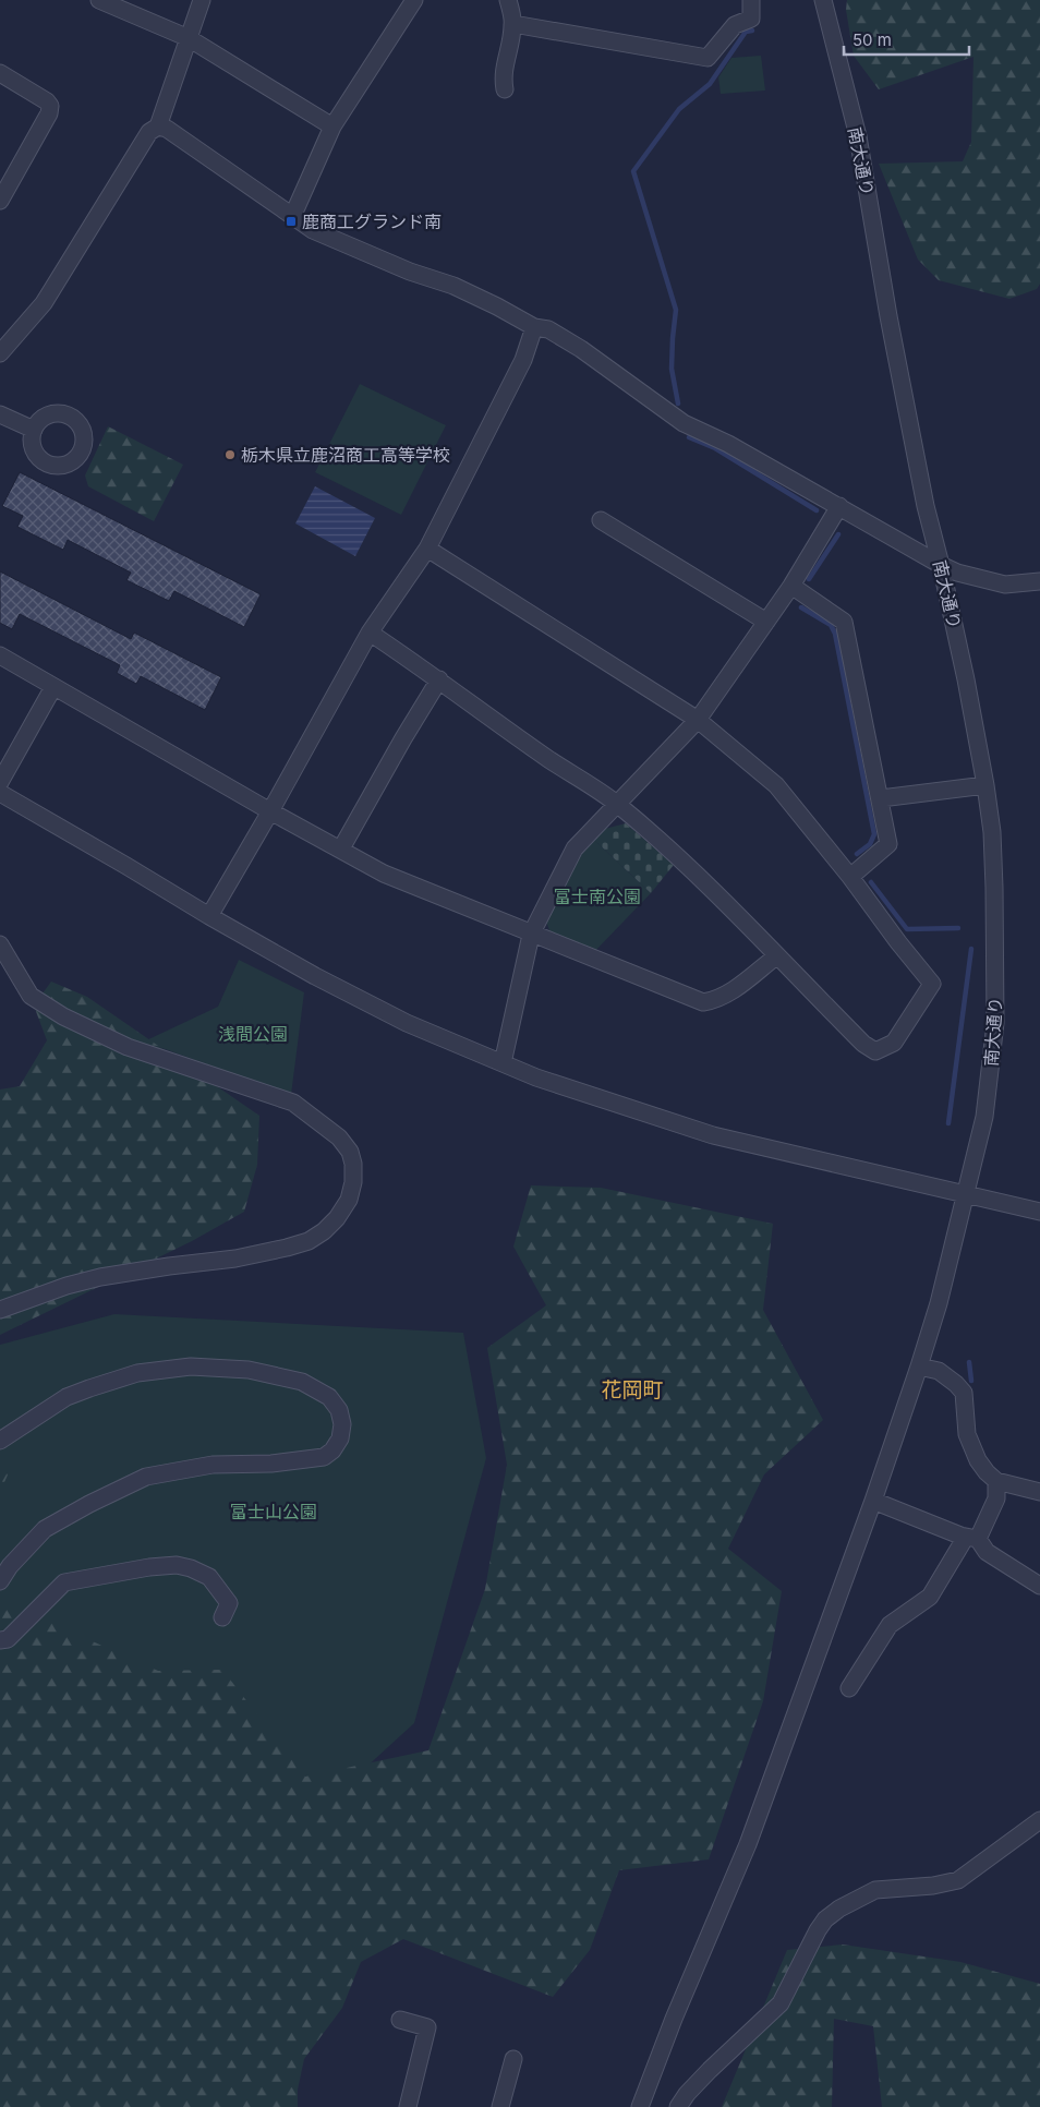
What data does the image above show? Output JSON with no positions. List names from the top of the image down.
{
  "streets": {
    "street": ["南大通り"]
  },
  "districts": ["花岡町"],
  "parks": ["富士南公園", "浅間公園", "富士山公園"],
  "places": {
    "transit": ["鹿商工グランド南"],
    "other": ["栃木県立鹿沼商工高等学校"]
  },
  "scale_bar": "50 m"
}
